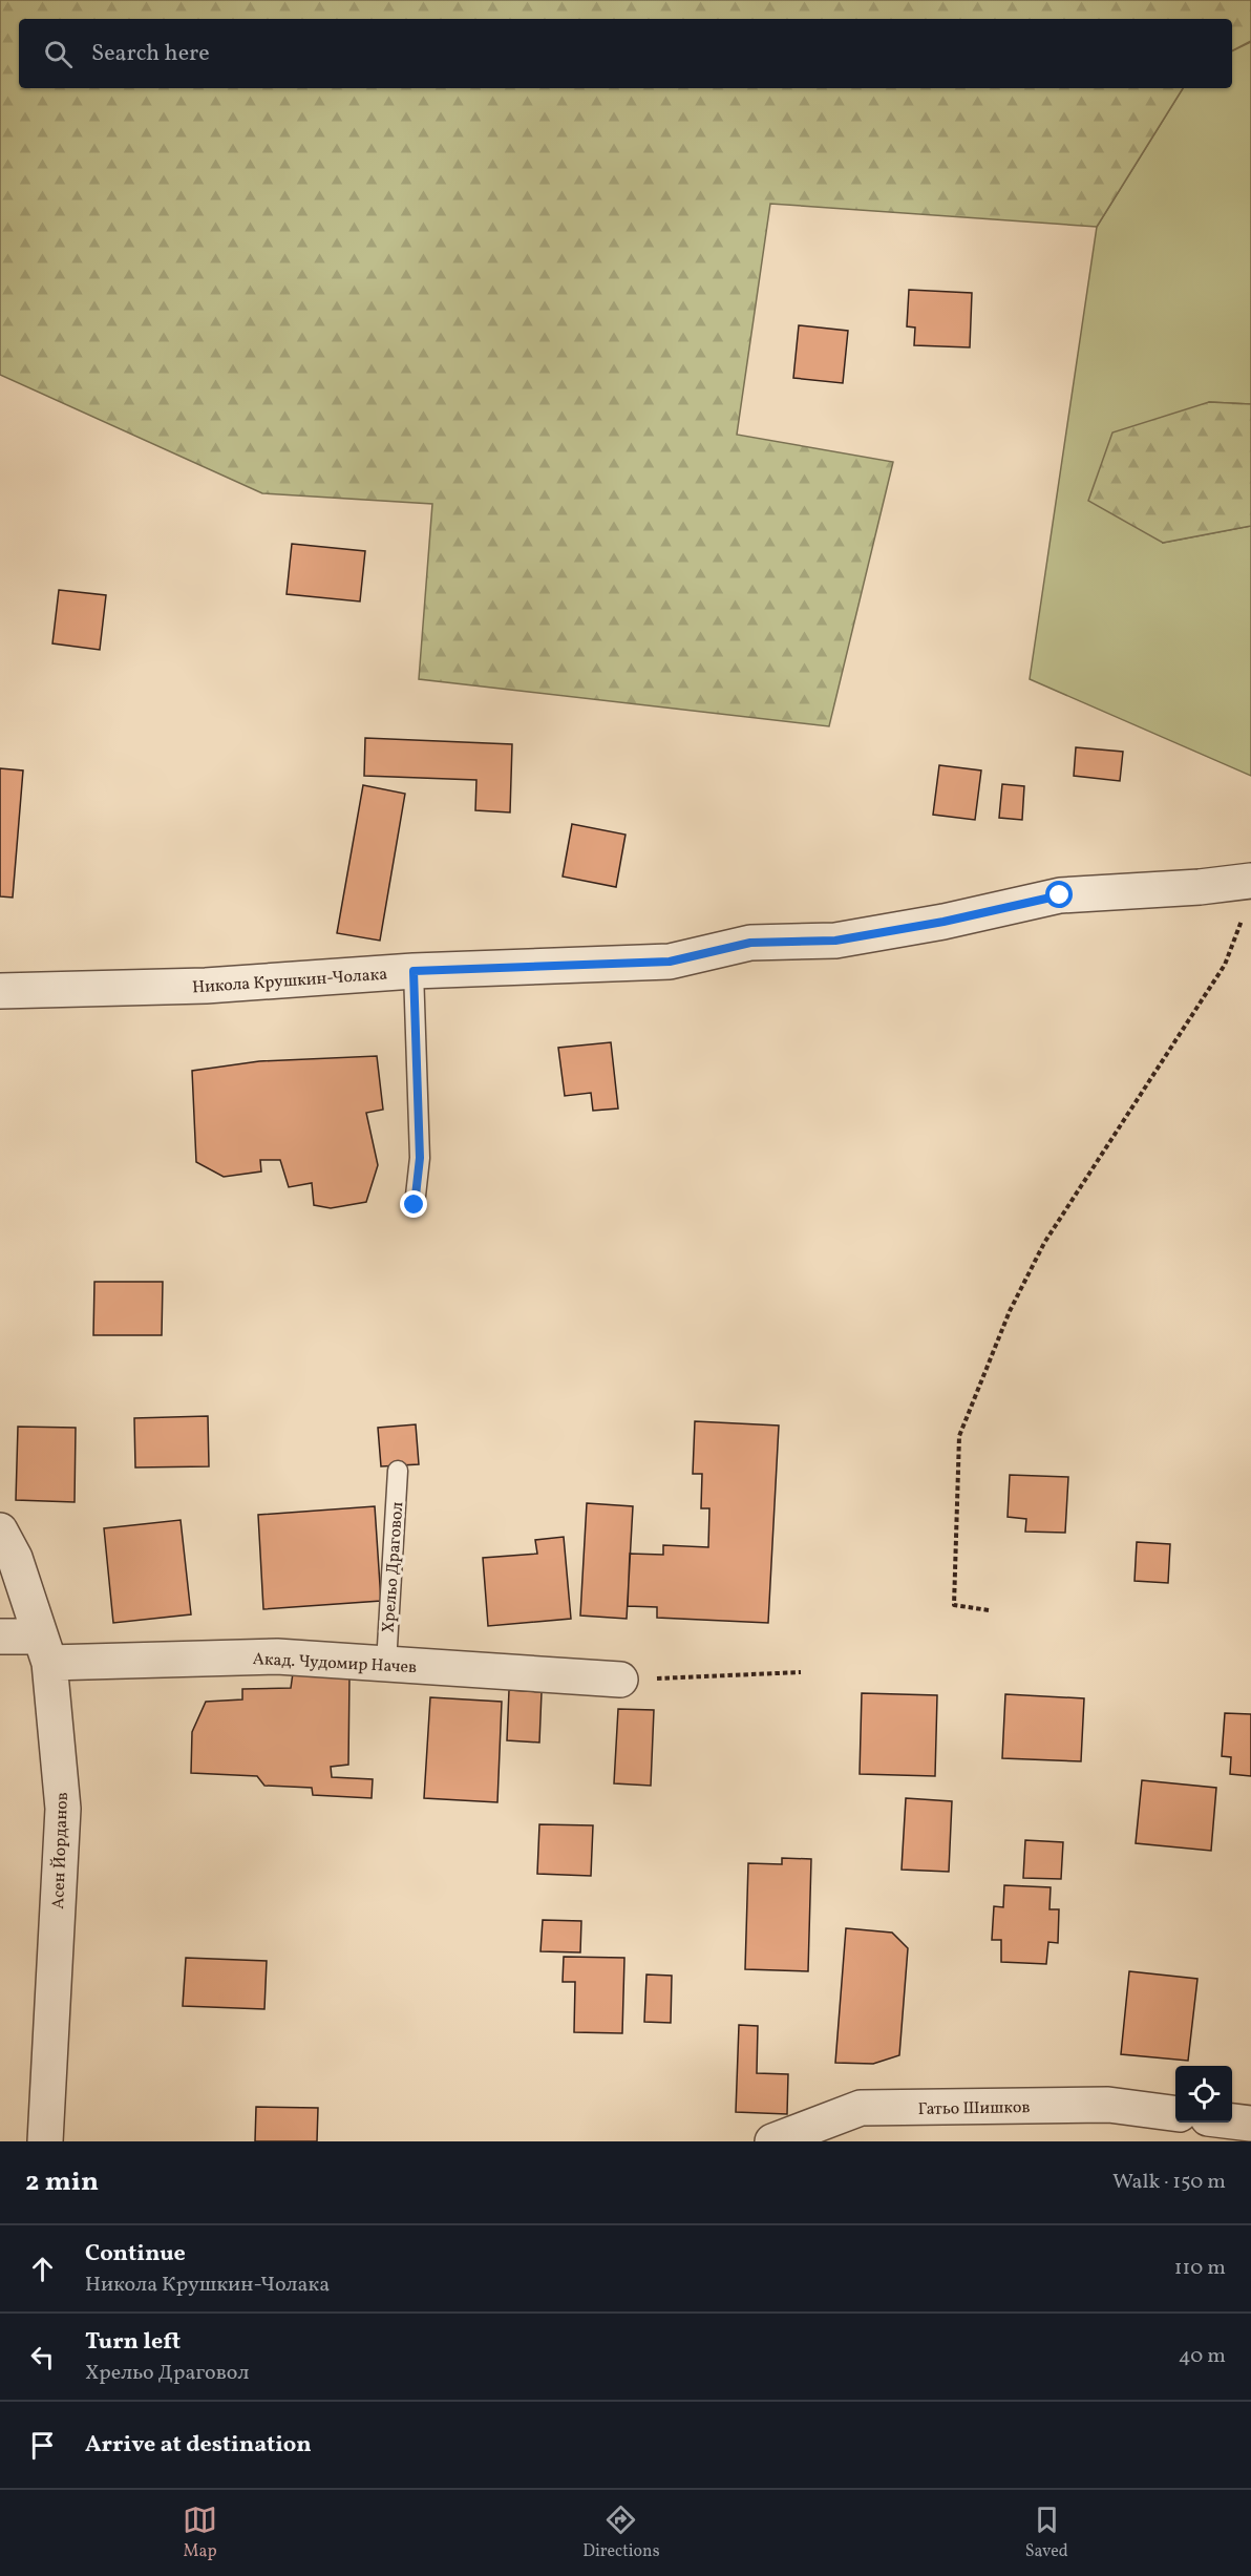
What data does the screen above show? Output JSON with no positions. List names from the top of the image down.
{
  "streets": {
    "street": [
      "Никола Крушкин-Чолака",
      "Акад. Чудомир Начев",
      "Асен Йорданов",
      "Гатьо Шишков"
    ],
    "lane": ["Хрельо Драговол"]
  },
  "crossings": [
    ["Хрельо Драговол", "Акад. Чудомир Начев"],
    ["Акад. Чудомир Начев", "Асен Йорданов"]
  ],
  "page": {
    "search": "Search here",
    "heading": ["2 min", "Walk · 150 m"],
    "list": [
      ["Continue", "Никола Крушкин-Чолака", "110 m"],
      ["Turn left", "Хрельо Драговол", "40 m"],
      "Arrive at destination"
    ],
    "nav": ["Map", "Directions", "Saved"]
  }
}
